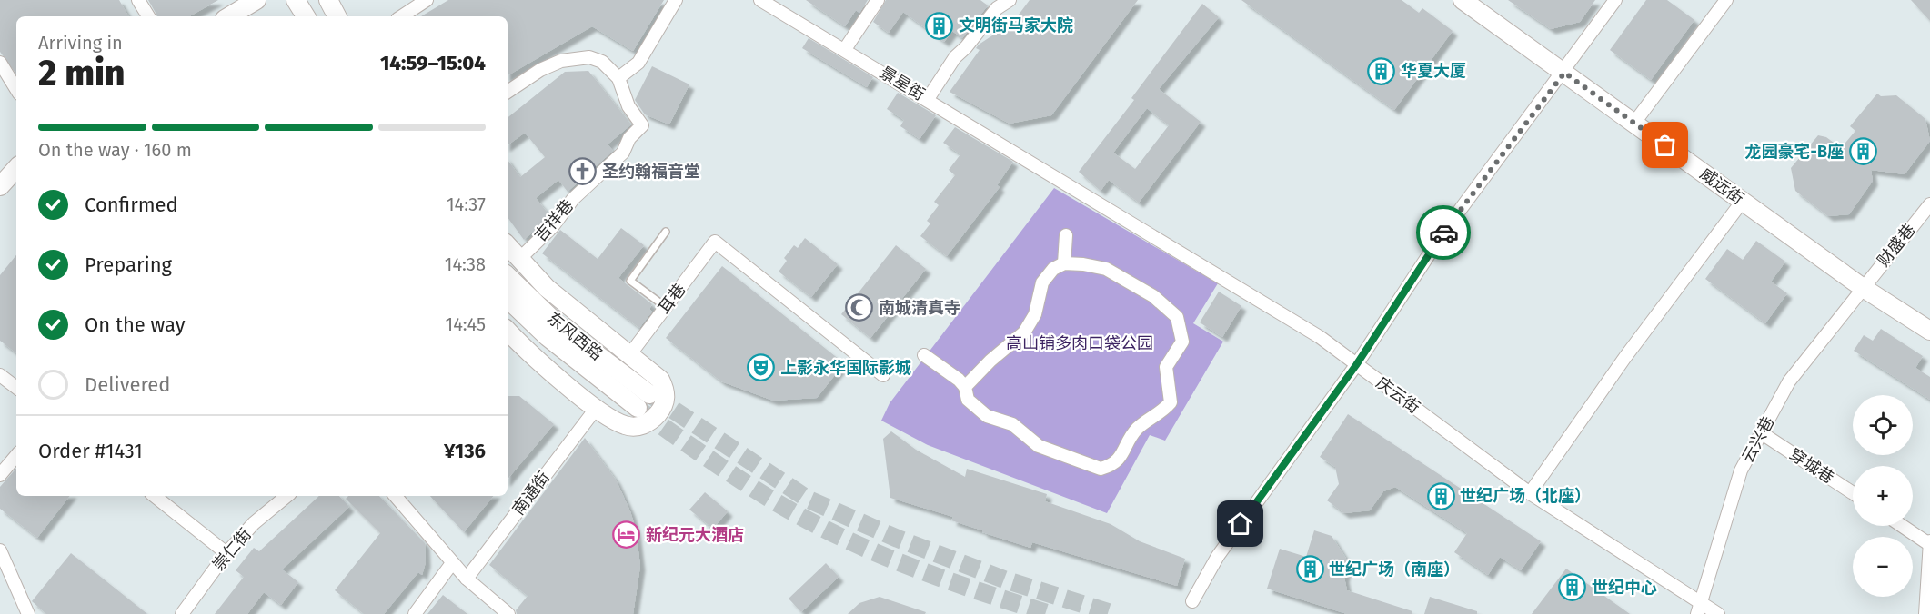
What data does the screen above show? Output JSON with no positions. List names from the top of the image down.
{
  "streets": {
    "main road": ["威远街", "东风西路"],
    "street": [
      "景星街",
      "吉祥巷",
      "财盛巷",
      "耳巷",
      "庆云街",
      "云兴巷",
      "穿城巷",
      "南通街",
      "崇仁街"
    ]
  },
  "crossings": [
    ["景星街", "庆云街"],
    ["威远街", "财盛巷"],
    ["威远街", "云兴巷"],
    ["财盛巷", "云兴巷"],
    ["庆云街", "云兴巷"],
    ["云兴巷", "穿城巷"]
  ],
  "parks": ["高山铺多肉口袋公园"],
  "places": {
    "building": [
      "文明街马家大院",
      "华夏大厦",
      "龙园豪宅-B座",
      "世纪广场（北座）",
      "世纪广场（南座）",
      "世纪中心"
    ],
    "church": ["圣约翰福音堂"],
    "mosque": ["南城清真寺"],
    "theatre": ["上影永华国际影城"],
    "hotel": ["新纪元大酒店"]
  },
  "page": {
    "heading": ["2 min", "Arriving in", "14:59–15:04"],
    "panel": ["Order #1431", "¥136"],
    "bar": "On the way · 160 m",
    "list": [
      ["Confirmed", "14:37"],
      ["Preparing", "14:38"],
      ["On the way", "14:45"],
      "Delivered"
    ],
    "map_buttons": ["+", "−"]
  }
}
